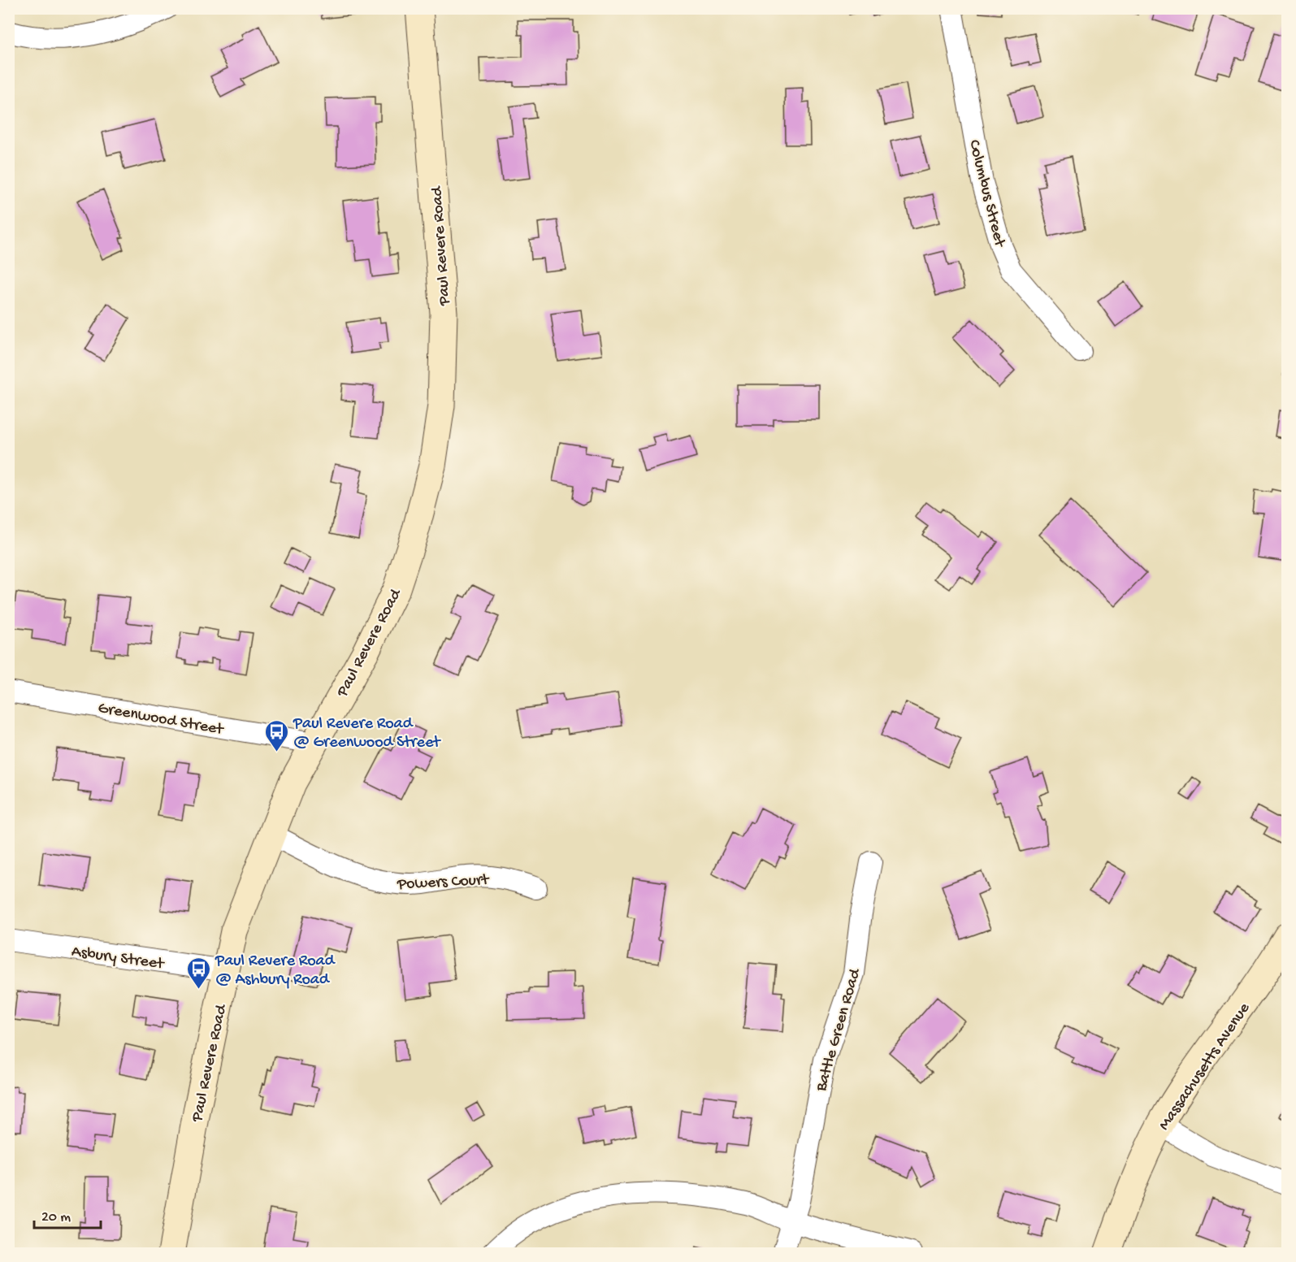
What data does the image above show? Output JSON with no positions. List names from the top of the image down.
{
  "streets": {
    "street": [
      "Columbus Street",
      "Paul Revere Road",
      "Greenwood Street",
      "Powers Court",
      "Asbury Street",
      "Battle Green Road",
      "Massachusetts Avenue"
    ]
  },
  "crossings": [
    ["Paul Revere Road", "Greenwood Street"],
    ["Paul Revere Road", "Powers Court"],
    ["Paul Revere Road", "Asbury Street"]
  ],
  "places": {
    "bus stop": ["Paul Revere Road @ Greenwood Street", "Paul Revere Road @ Ashbury Road"]
  },
  "scale_bar": "20 m"
}
